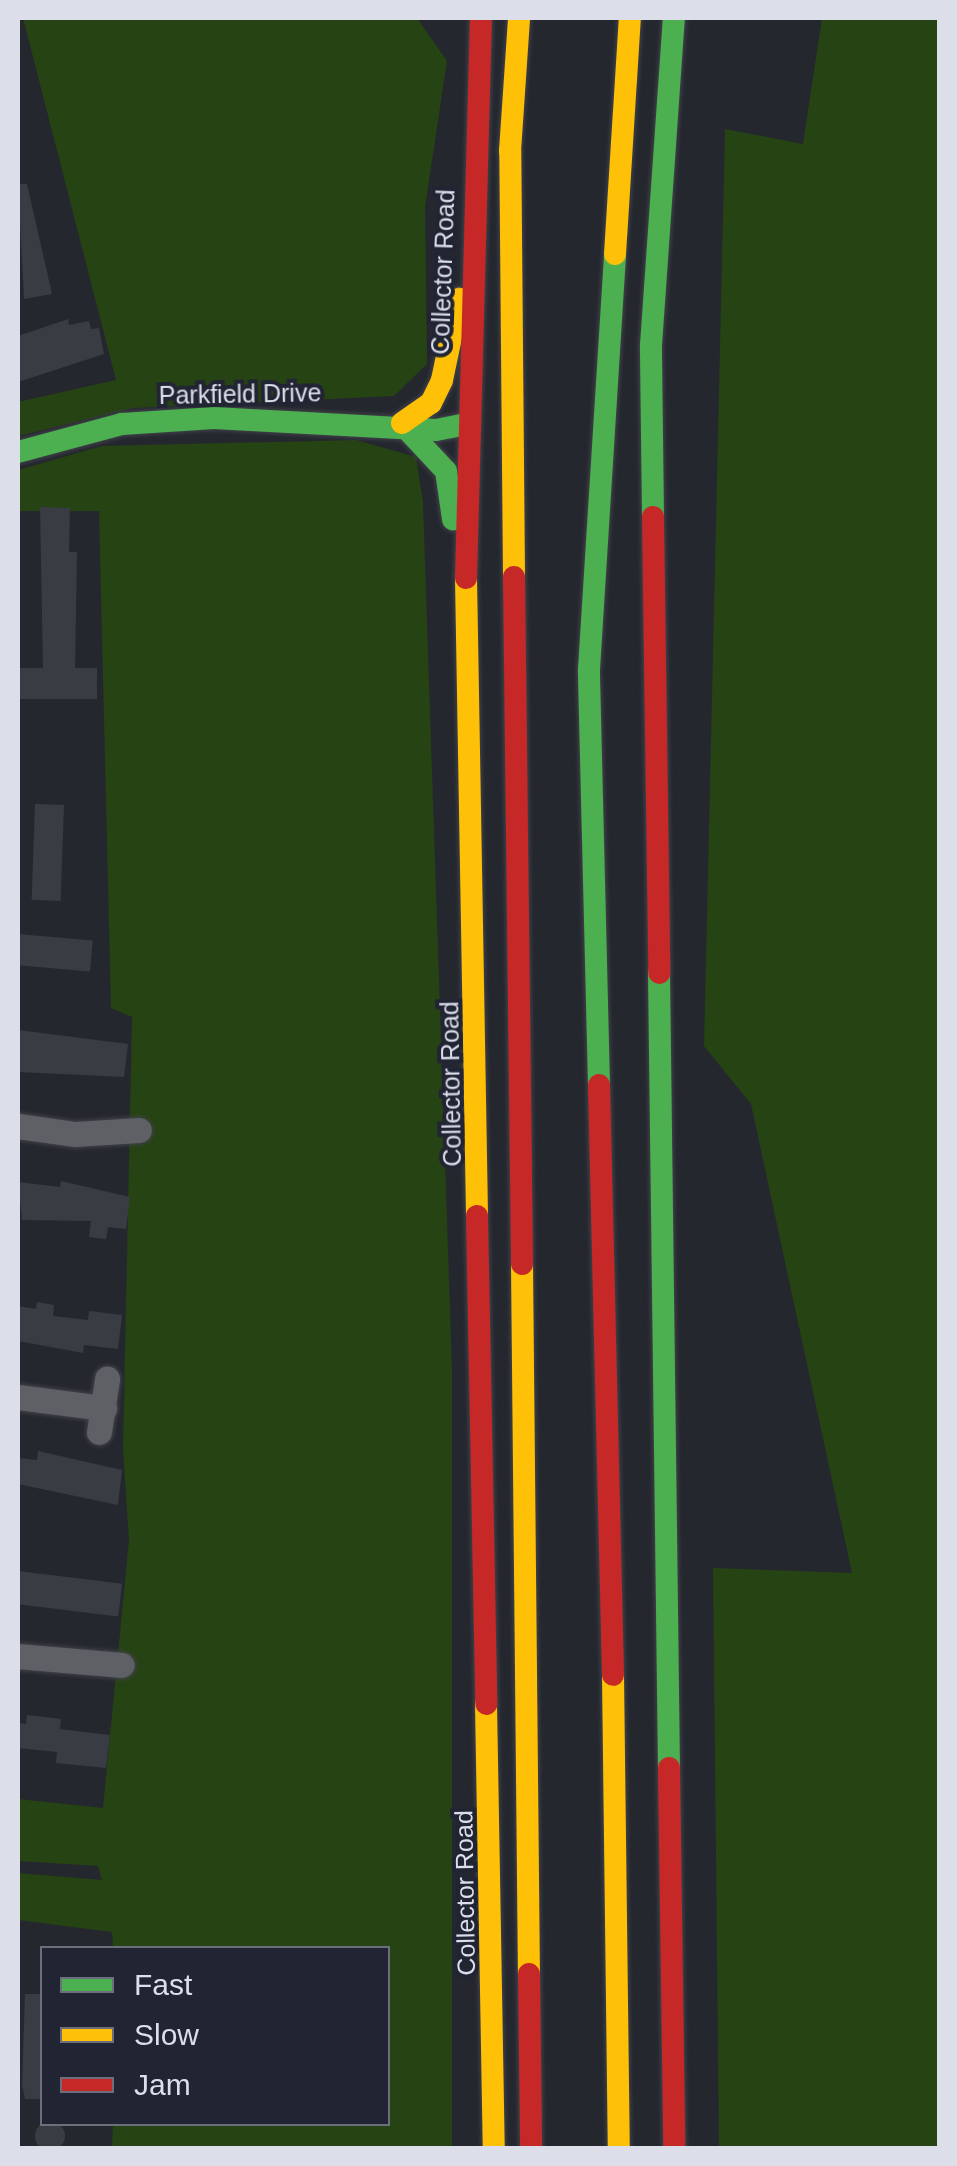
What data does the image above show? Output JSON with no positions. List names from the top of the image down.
{
  "streets": {
    "main road": ["Collector Road", "Parkfield Drive"]
  },
  "crossings": [
    ["Collector Road", "Parkfield Drive"]
  ],
  "legend": ["Fast", "Slow", "Jam"]
}
